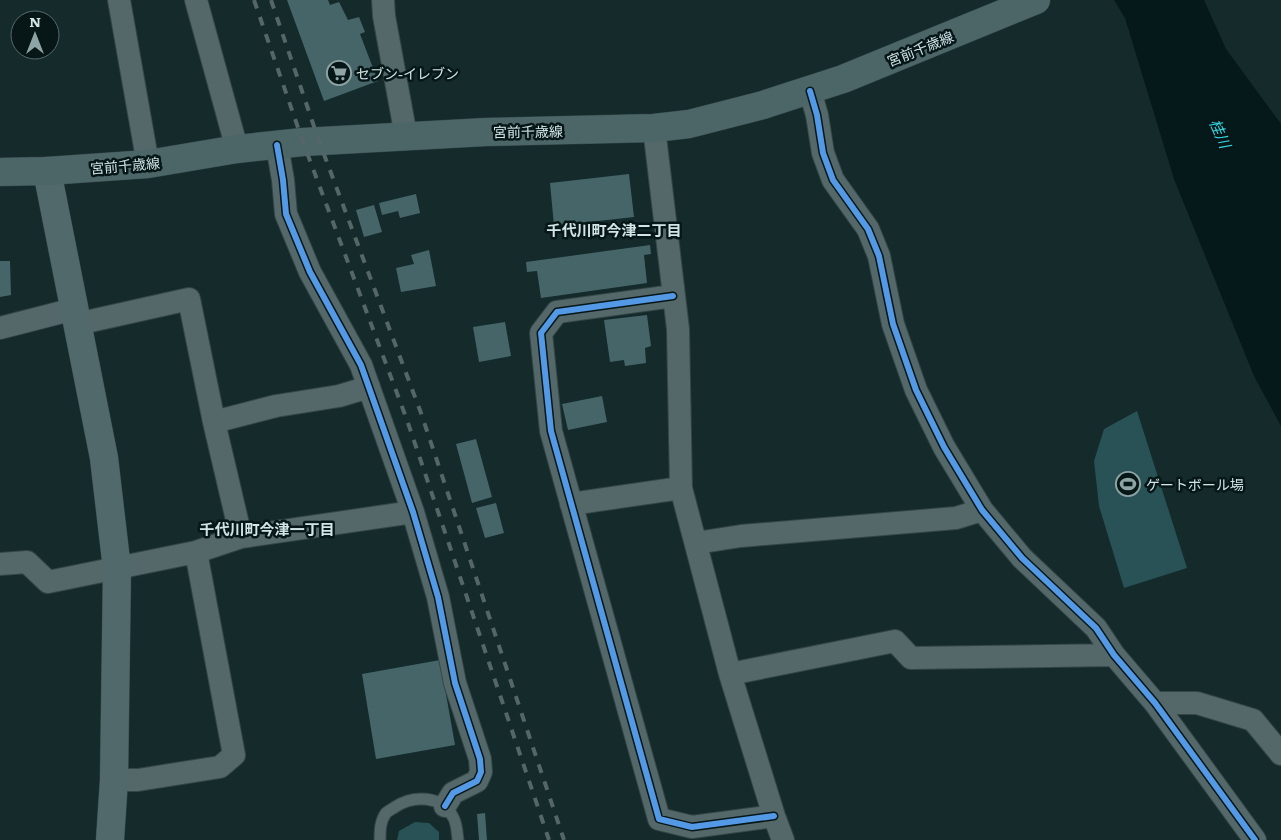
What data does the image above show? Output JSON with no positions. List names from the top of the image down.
{
  "streets": {
    "main road": ["宮前千歳線"]
  },
  "districts": ["千代川町今津二丁目", "千代川町今津一丁目"],
  "water": ["桂川"],
  "places": {
    "supermarket": ["セブン-イレブン"],
    "sports": ["ゲートボール場"]
  },
  "north": "top"
}
